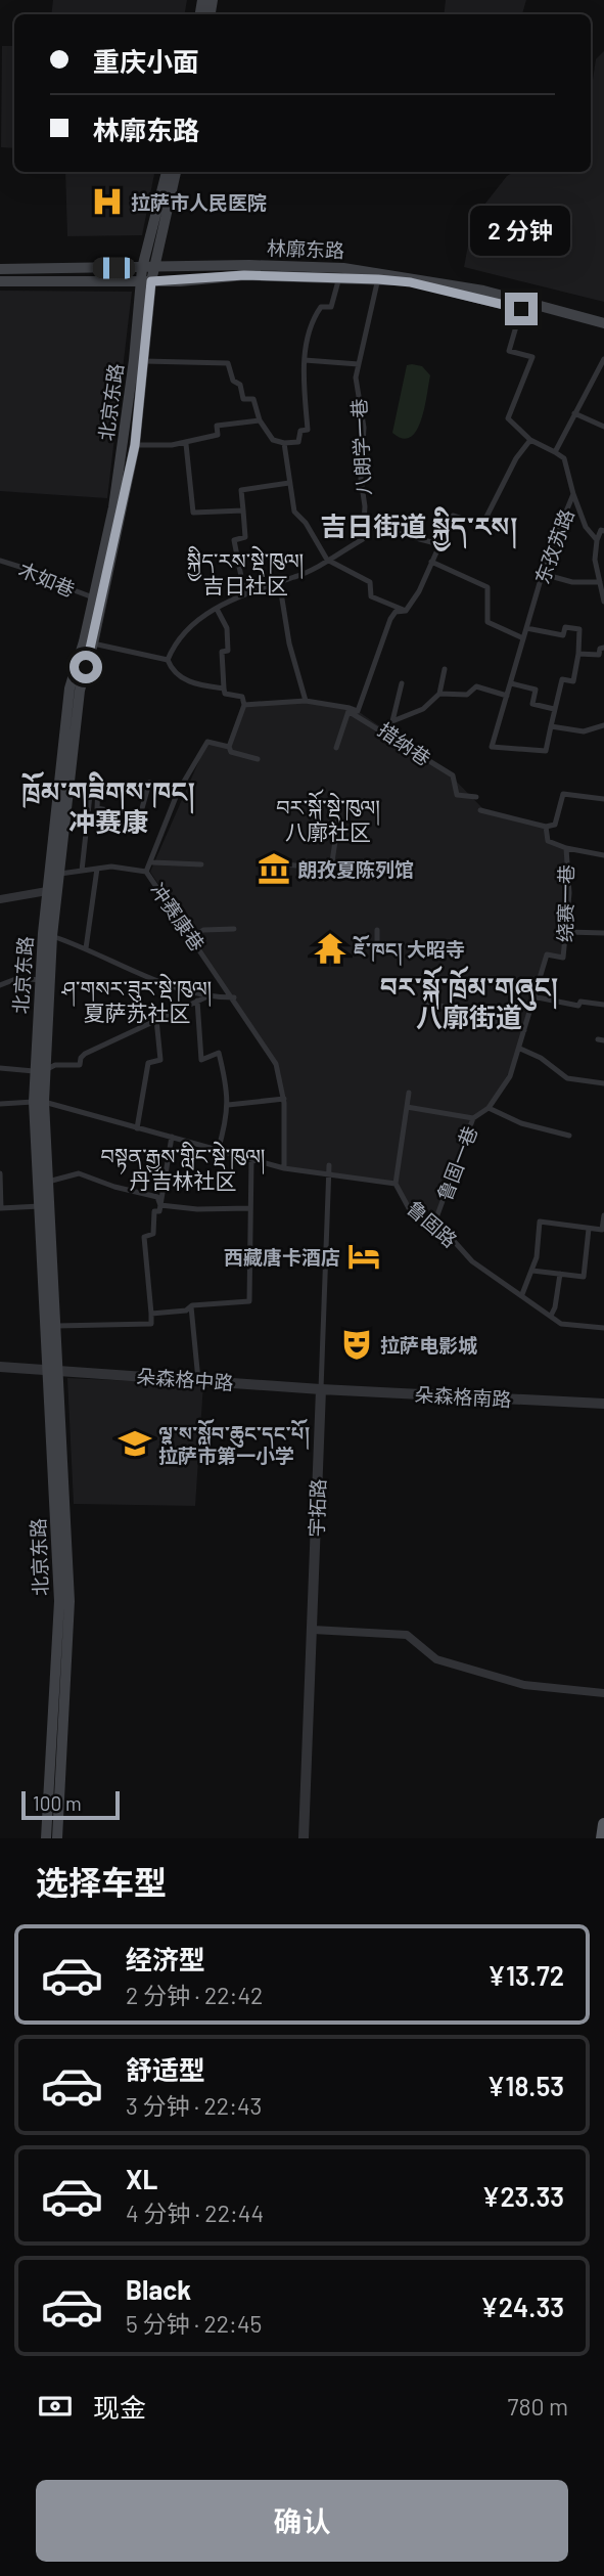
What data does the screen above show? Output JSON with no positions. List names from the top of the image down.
{
  "streets": {
    "main road": ["林廓东路", "北京东路"],
    "street": [
      "八朗学一巷",
      "东孜苏路",
      "木如巷",
      "措纳巷",
      "绕赛一巷",
      "冲赛康巷",
      "鲁固一巷",
      "鲁固路",
      "朵森格中路",
      "朵森格南路",
      "宇拓路"
    ]
  },
  "crossings": [
    ["林廓东路", "北京东路"],
    ["林廓东路", "八朗学一巷"],
    ["北京东路", "木如巷"],
    ["北京东路", "鲁固路"],
    ["北京东路", "朵森格中路"],
    ["绕赛一巷", "鲁固一巷"],
    ["冲赛康巷", "鲁固路"],
    ["鲁固一巷", "鲁固路"],
    ["鲁固路", "宇拓路"],
    ["朵森格中路", "朵森格南路"],
    ["朵森格中路", "宇拓路"],
    ["朵森格南路", "宇拓路"]
  ],
  "districts": [
    "吉日街道 སྐྱིད་རས།",
    "སྐྱིད་རས་སྡེ་ཁུལ། 吉日社区",
    "ཁྲོམ་གཟིགས་ཁང། 冲赛康",
    "བར་སྐོ་སྡེ་ཁུལ། 八廓社区",
    "བར་སྐོ་ཁྲོམ་གཞུང། 八廓街道",
    "ཤ་གསར་ཟུར་སྡེ་ཁུལ། 夏萨苏社区",
    "བསྟན་རྒྱས་གླིང་སྡེ་ཁུལ། 丹吉林社区"
  ],
  "places": {
    "hospital": ["拉萨市人民医院"],
    "museum": ["朗孜夏陈列馆"],
    "temple": ["ཇོ་ཁང། 大昭寺"],
    "hotel": ["西藏唐卡酒店"],
    "theatre": ["拉萨电影城"],
    "school or university": ["ལྷ་ས་སློབ་ཆུང་དང་པོ། 拉萨市第一小学"]
  },
  "scale_bar": "100 m",
  "page": {
    "banner": ["重庆小面", "林廓东路"],
    "bubble": "2 分钟",
    "scale": "100 m",
    "heading": "选择车型",
    "list": [
      {
        "name": "经济型",
        "note": "2 分钟 · 22:42",
        "value": "¥13.72"
      },
      {
        "name": "舒适型",
        "note": "3 分钟 · 22:43",
        "value": "¥18.53"
      },
      {
        "name": "XL",
        "note": "4 分钟 · 22:44",
        "value": "¥23.33"
      },
      {
        "name": "Black",
        "note": "5 分钟 · 22:45",
        "value": "¥24.33"
      }
    ],
    "pay": ["现金", "780 m"],
    "buttons": "确认"
  }
}
